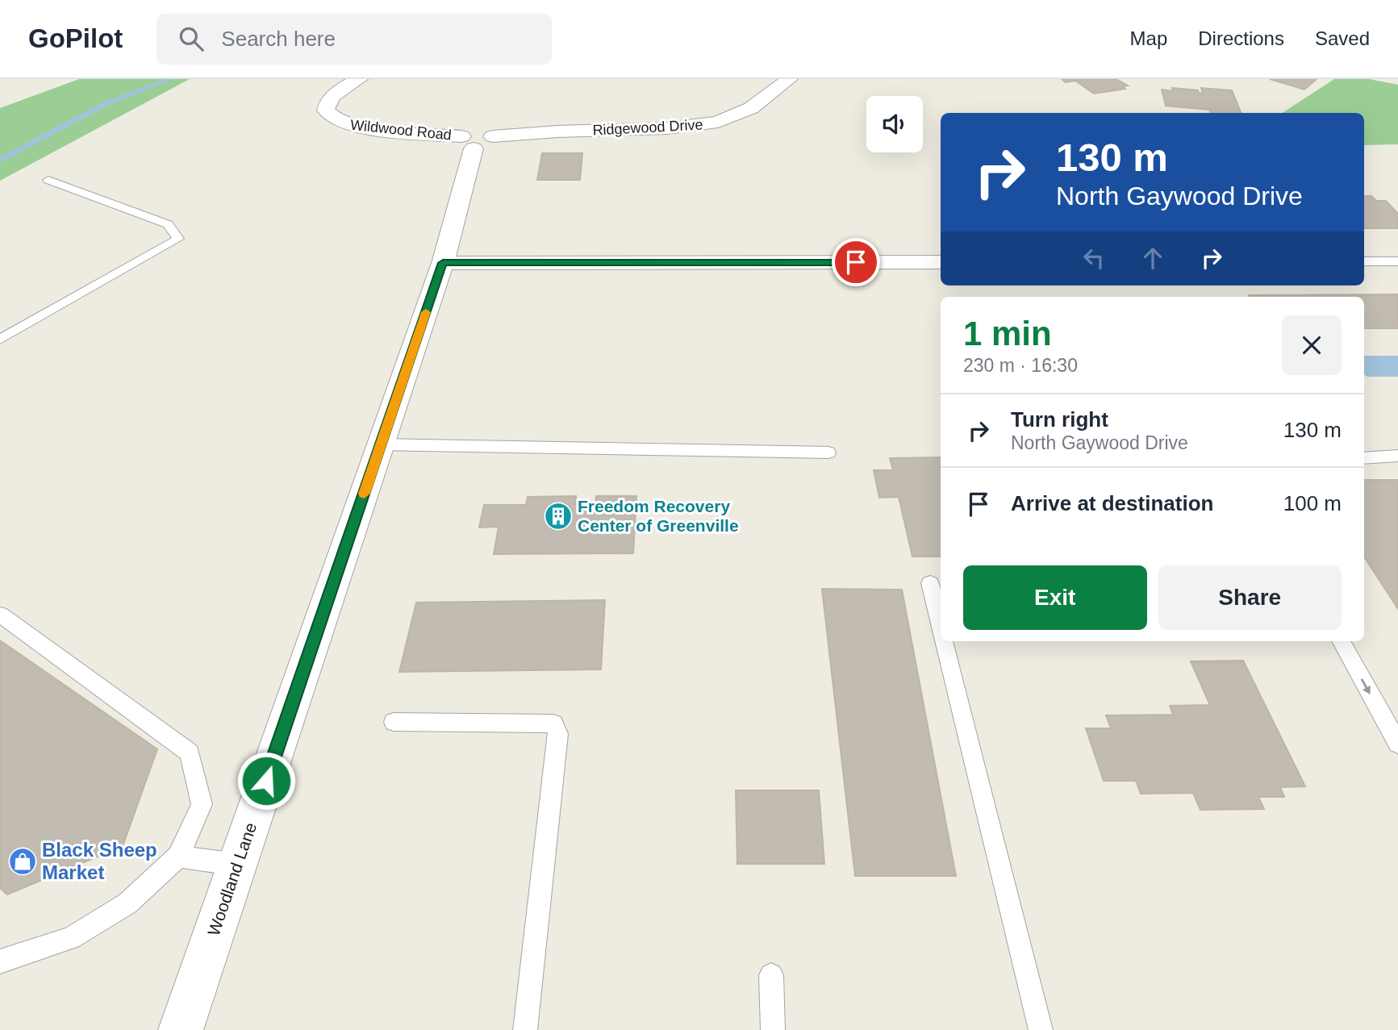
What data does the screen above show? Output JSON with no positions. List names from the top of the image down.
{
  "streets": {
    "street": ["Ridgewood Drive", "Wildwood Road", "Woodland Lane"]
  },
  "crossings": [
    ["Ridgewood Drive", "Wildwood Road"],
    ["Ridgewood Drive", "Woodland Lane"],
    ["Wildwood Road", "Woodland Lane"]
  ],
  "places": {
    "building": ["Freedom Recovery Center of Greenville"],
    "shop": ["Black Sheep Market"]
  },
  "page": {
    "header": "GoPilot",
    "search": "Search here",
    "nav": ["Map", "Directions", "Saved"],
    "turn": ["130 m", "North Gaywood Drive"],
    "heading": ["1 min", "230 m · 16:30"],
    "list": [
      {
        "name": "Turn right",
        "note": "North Gaywood Drive",
        "value": "130 m"
      },
      {
        "name": "Arrive at destination",
        "value": "100 m"
      }
    ],
    "buttons": ["Exit", "Share"]
  }
}
